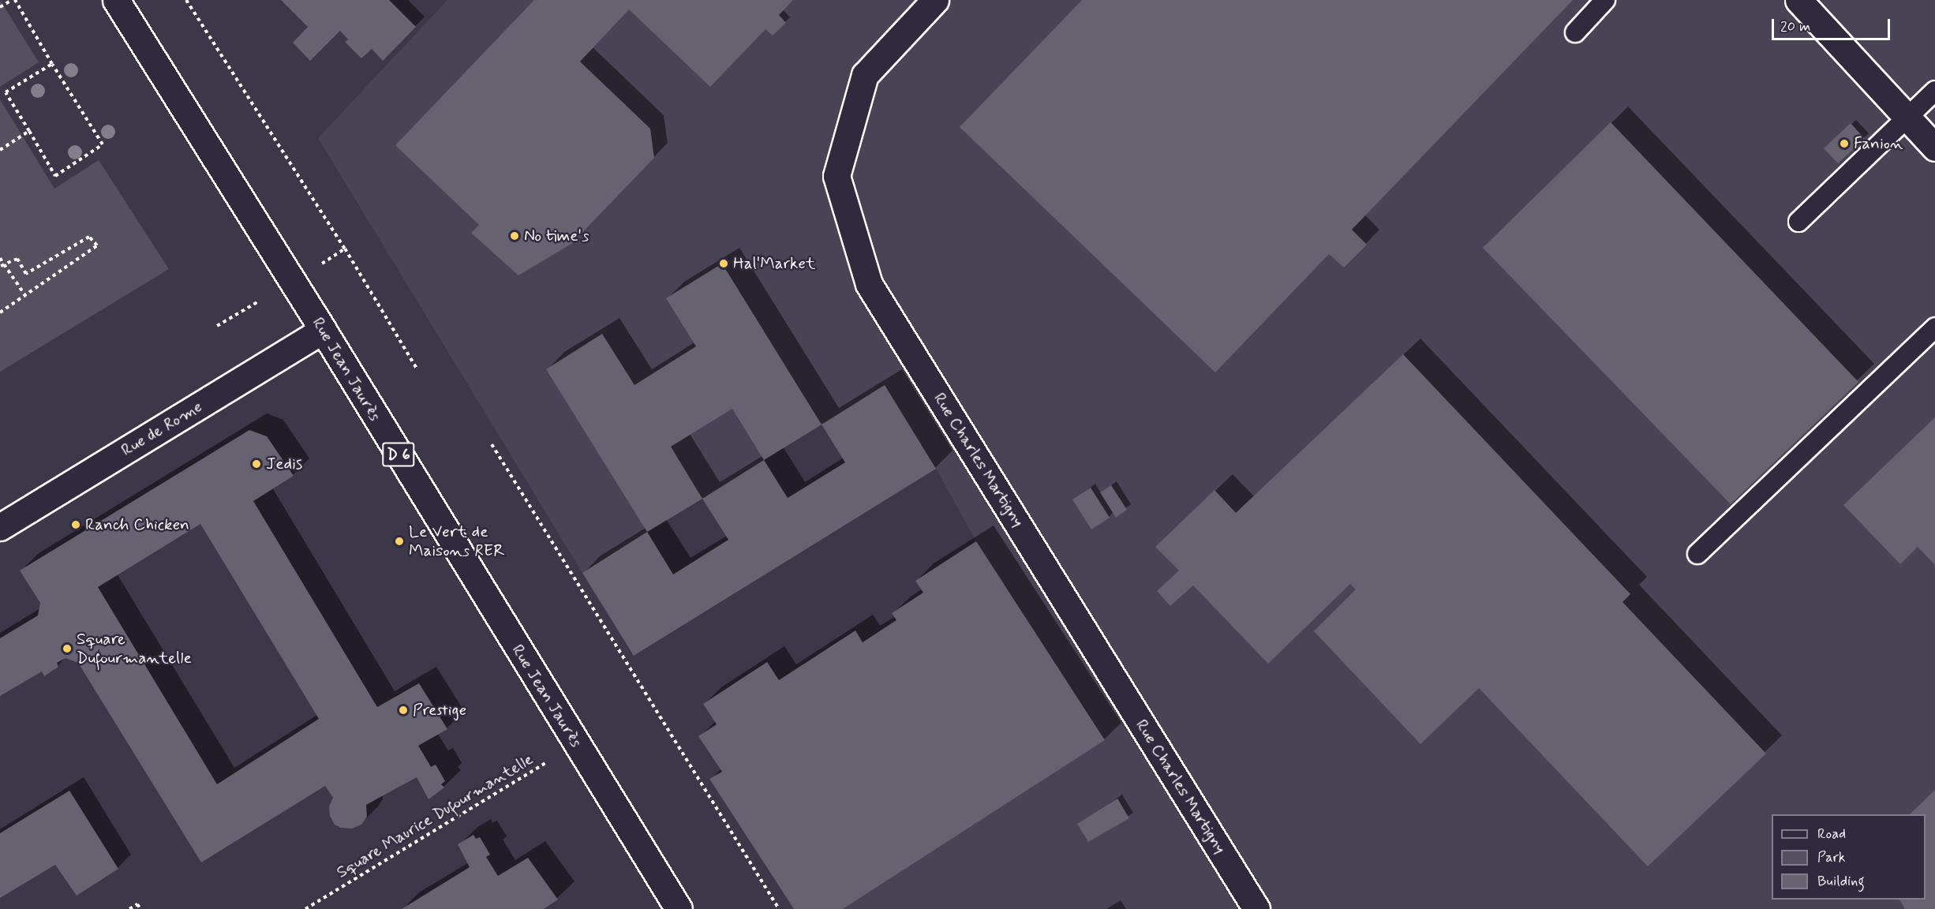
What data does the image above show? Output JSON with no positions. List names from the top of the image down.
{
  "streets": {
    "street": [
      "Rue Jean Jaurès",
      "Rue de Rome",
      "D 6",
      "Rue Charles Martigny"
    ],
    "path": ["Square Maurice Dufourmantelle"]
  },
  "crossings": [
    ["Rue Jean Jaurès", "Rue de Rome"],
    ["Rue Jean Jaurès", "Square Maurice Dufourmantelle"]
  ],
  "places": [
    "Fanion",
    "No time's",
    "Hal'Market",
    "Jedis",
    "Ranch Chicken",
    "Le Vert de Maisons RER",
    "Square Dufourmantelle",
    "Prestige"
  ],
  "legend": ["Road", "Park", "Building"],
  "scale_bar": "20 m"
}
